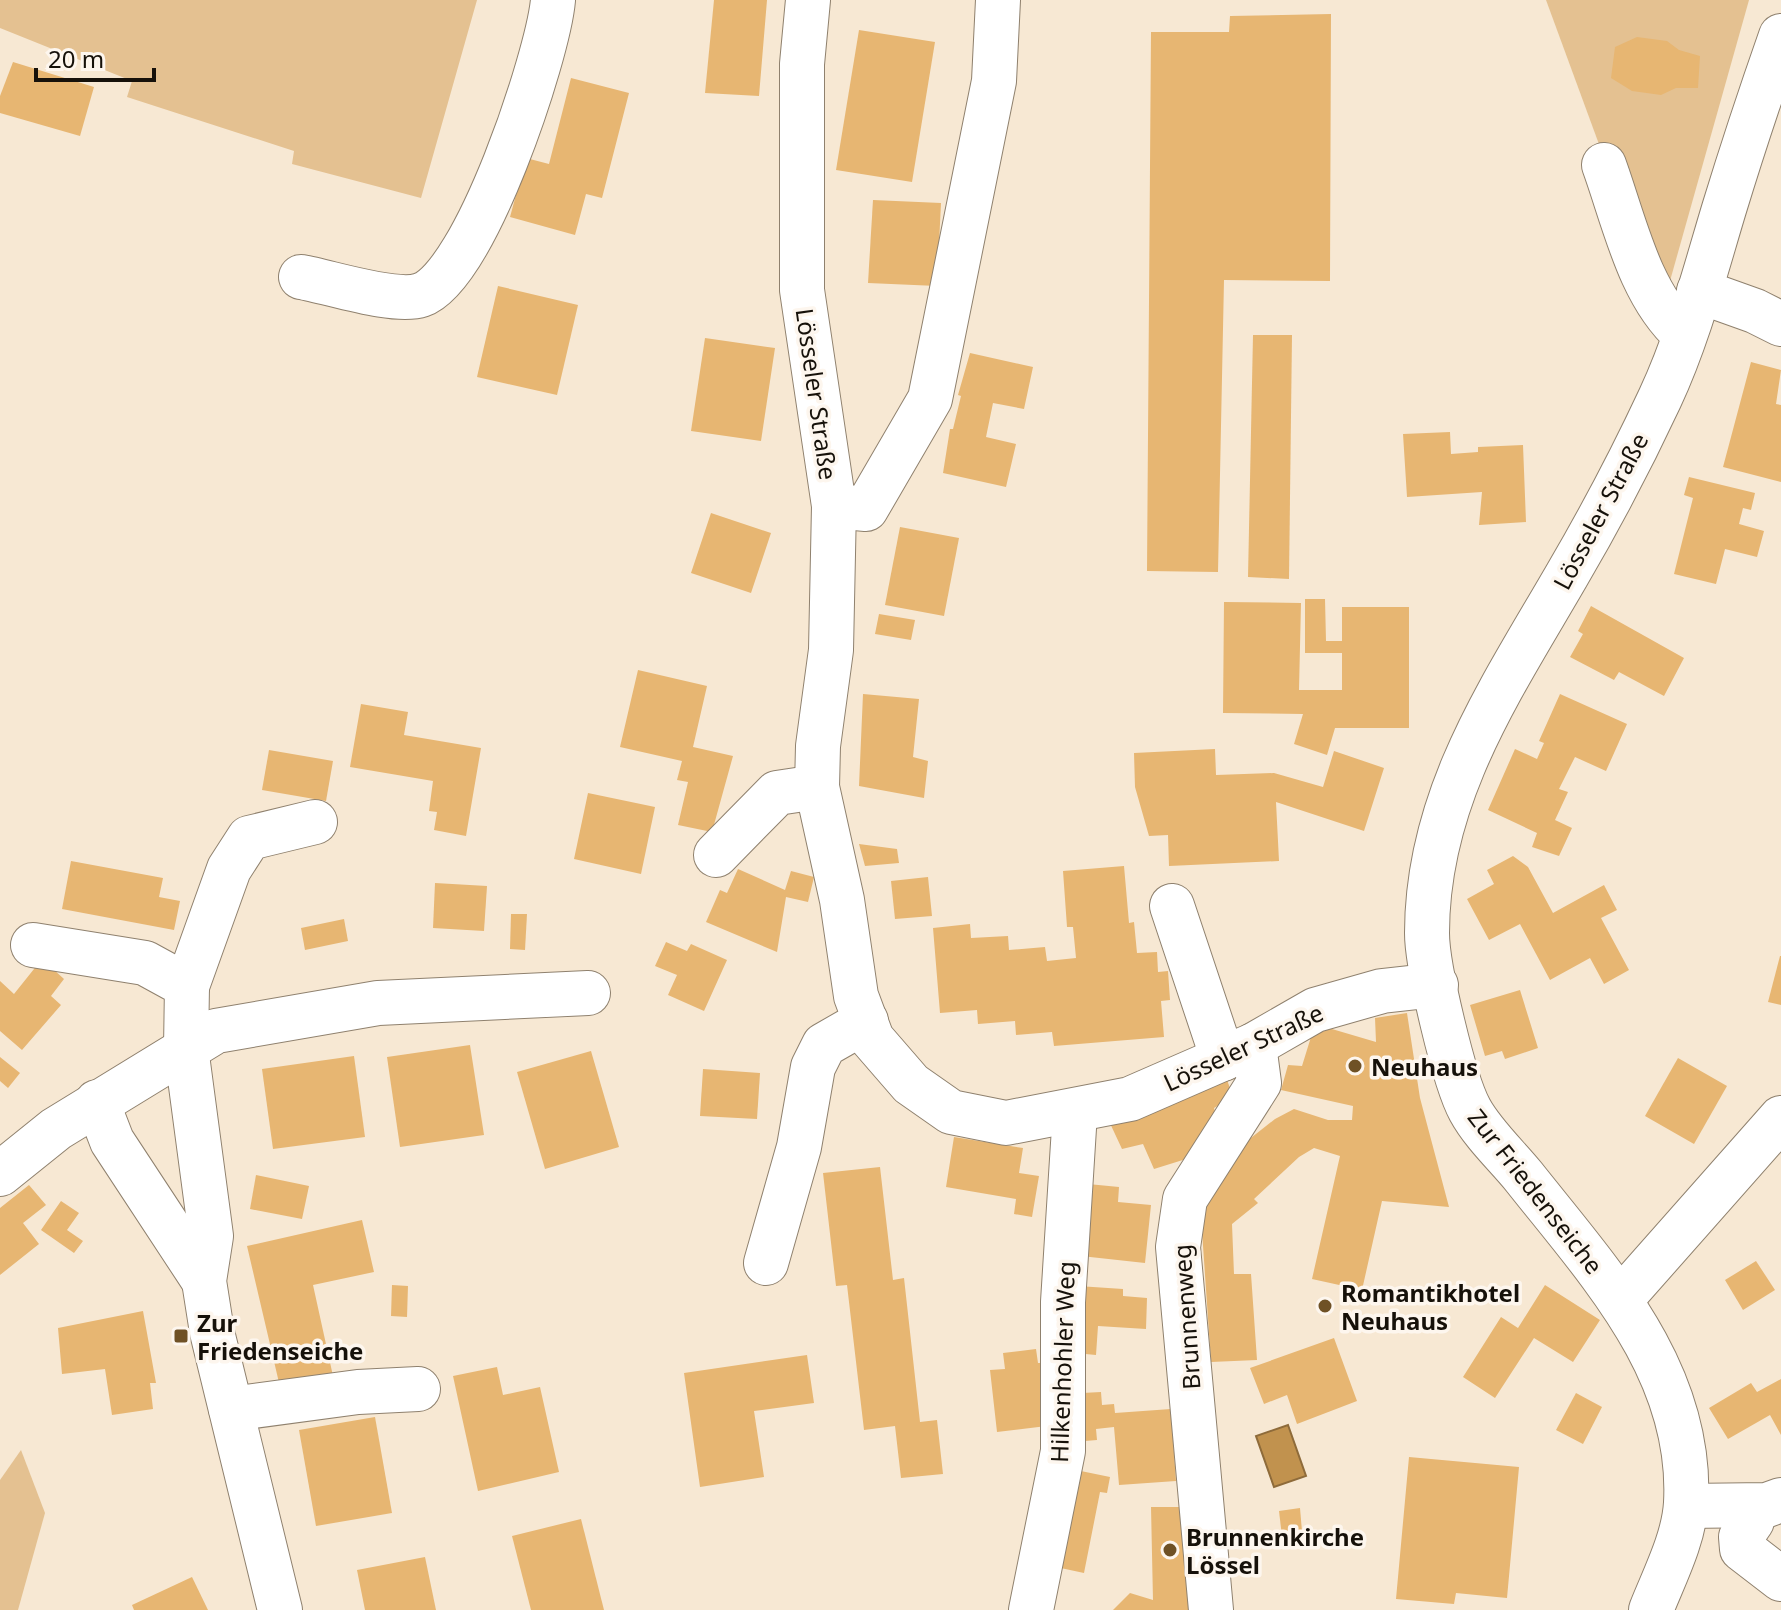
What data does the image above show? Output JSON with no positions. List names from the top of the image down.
{
  "streets": {
    "street": [
      "Lösseler Straße",
      "Zur Friedenseiche",
      "Brunnenweg",
      "Hilkenhohler Weg"
    ]
  },
  "crossings": [
    ["Lösseler Straße", "Zur Friedenseiche"],
    ["Lösseler Straße", "Brunnenweg"],
    ["Lösseler Straße", "Hilkenhohler Weg"]
  ],
  "places": {
    "other": ["Neuhaus", "Romantikhotel Neuhaus", "Brunnenkirche Lössel"],
    "transit": ["Zur Friedenseiche"]
  },
  "scale_bar": "20 m"
}
